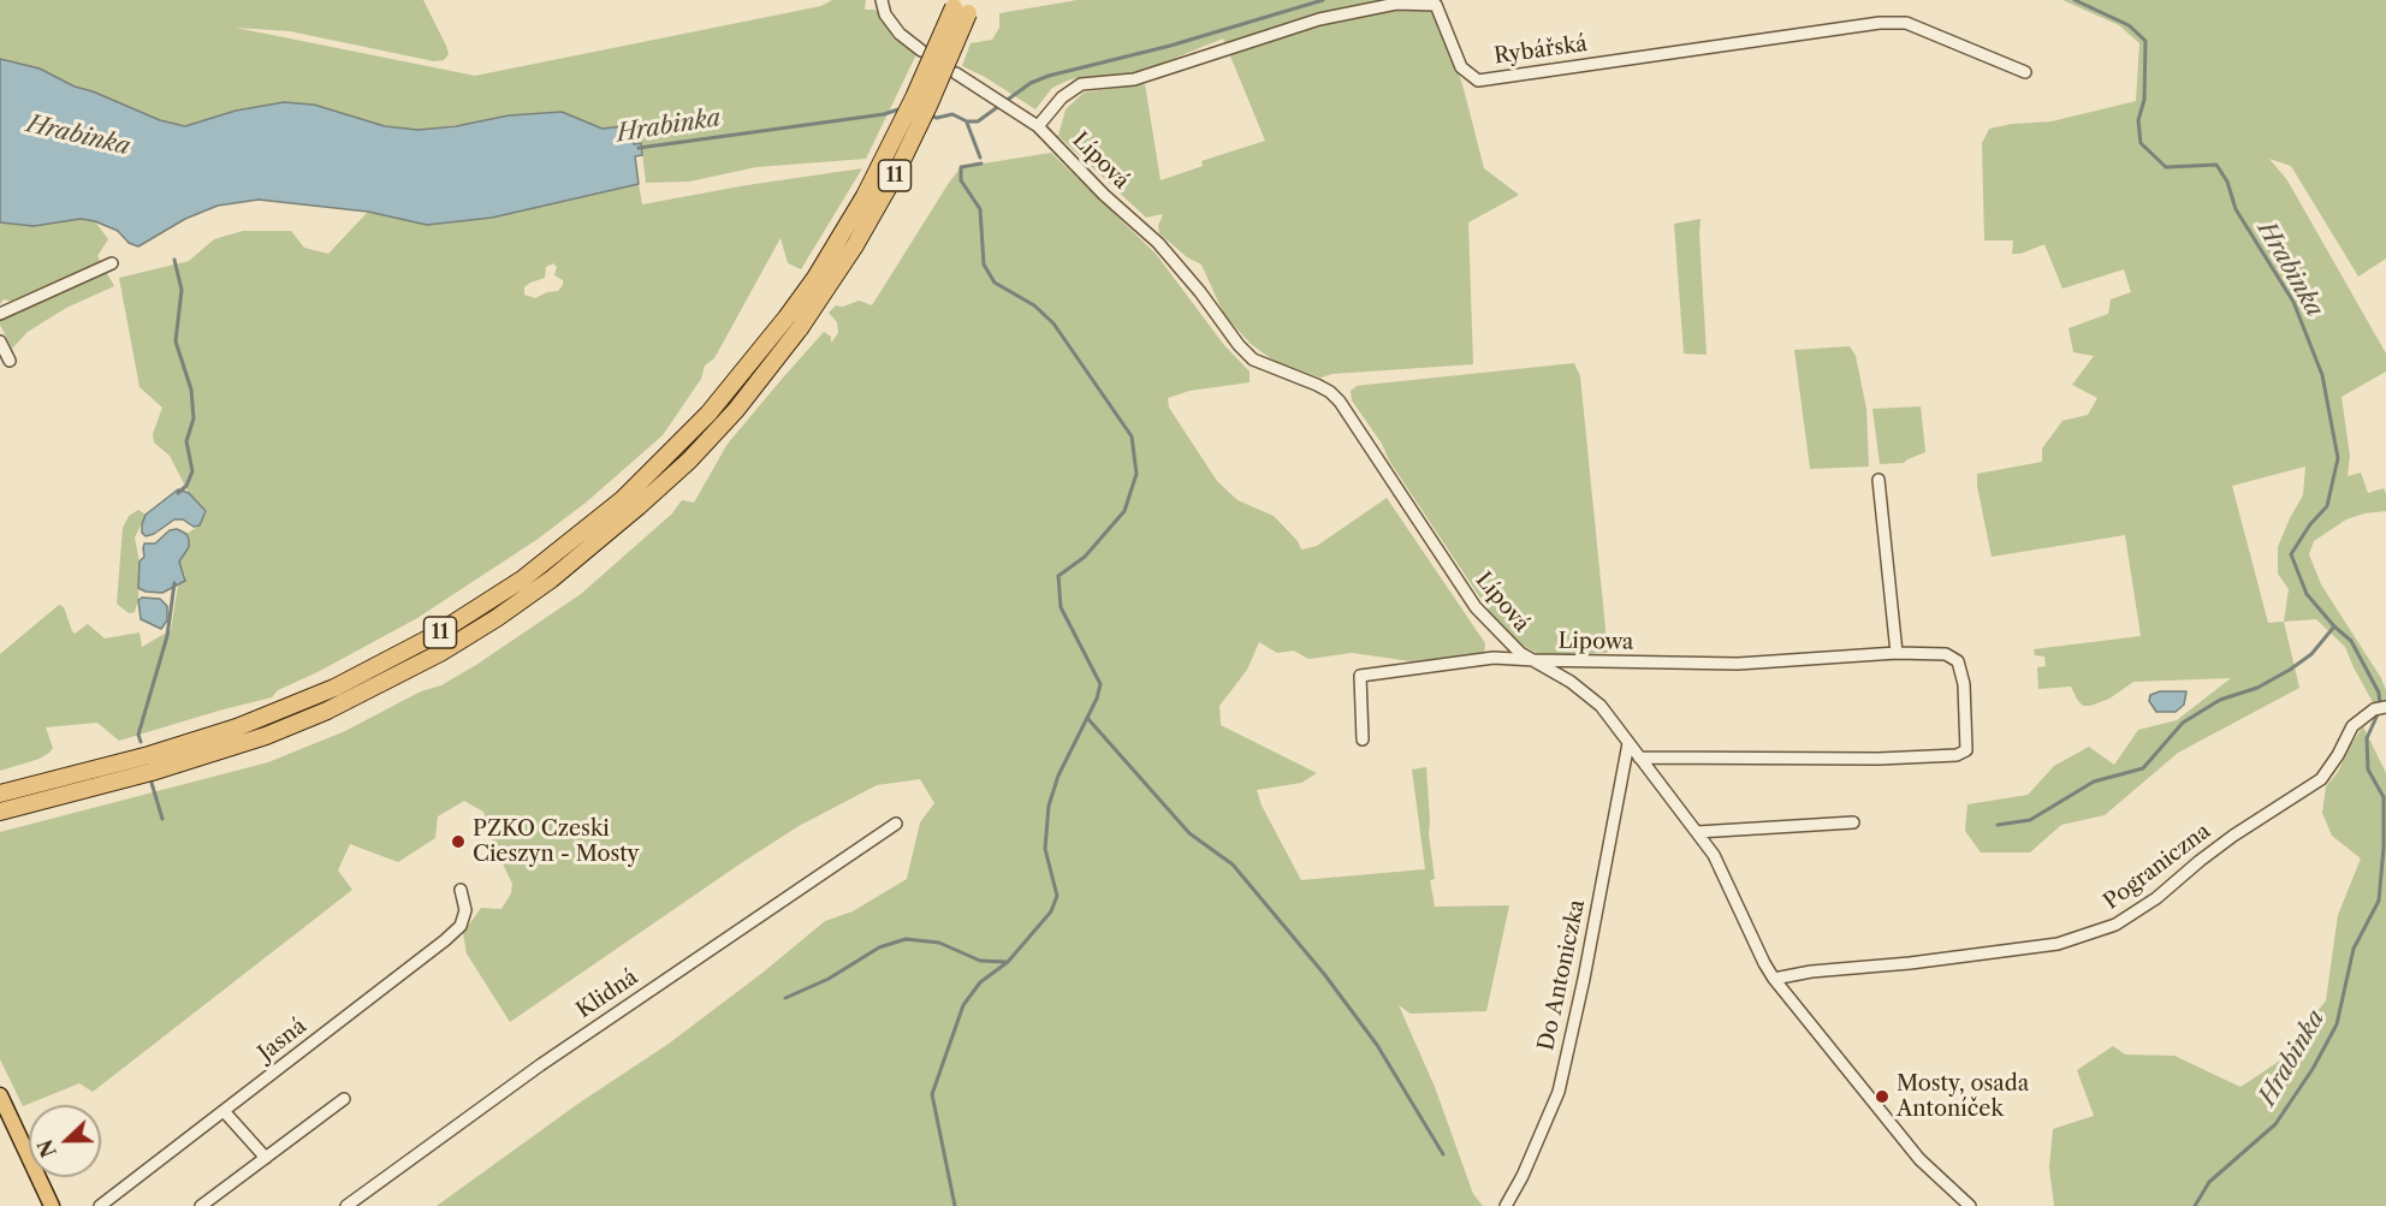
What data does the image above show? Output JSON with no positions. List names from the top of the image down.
{
  "streets": {
    "highway": ["11"],
    "street": [
      "Rybářská",
      "Lípová",
      "Lipowa",
      "Pograniczna",
      "Do Antoniczka",
      "Klidná",
      "Jasná"
    ]
  },
  "crossings": [
    ["Rybářská", "Lípová"],
    ["Lípová", "Lipowa"],
    ["Lípová", "Pograniczna"],
    ["Lípová", "Do Antoniczka"]
  ],
  "water": ["Hrabinka"],
  "places": ["PZKO Czeski Cieszyn - Mosty", "Mosty, osada Antoníček"],
  "north": "left"
}
